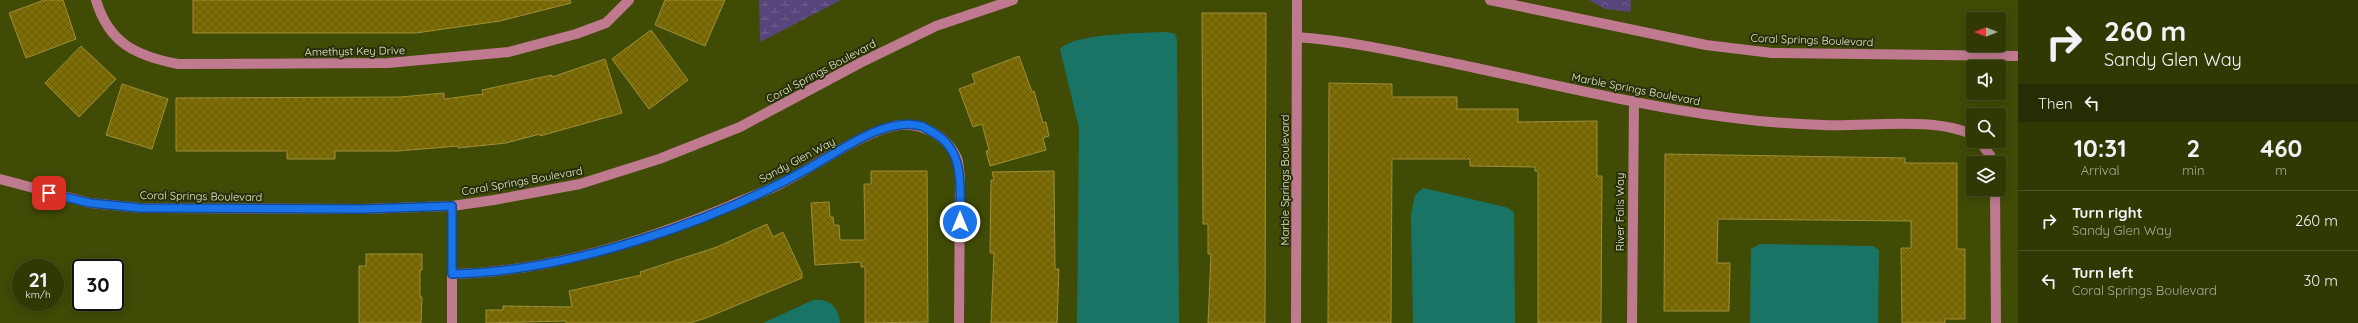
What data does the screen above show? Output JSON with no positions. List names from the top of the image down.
{
  "streets": {
    "street": [
      "Coral Springs Boulevard",
      "Amethyst Key Drive",
      "Marble Springs Boulevard",
      "Sandy Glen Way",
      "River Falls Way"
    ]
  },
  "crossings": [
    ["Marble Springs Boulevard", "River Falls Way"]
  ],
  "north": "left",
  "page": {
    "turn": ["260 m", "Sandy Glen Way"],
    "then": "Then",
    "eta": [
      "10:31",
      "Arrival",
      "2",
      "min",
      "460",
      "m"
    ],
    "list": [
      {
        "name": "Turn right",
        "note": "Sandy Glen Way",
        "value": "260 m"
      },
      {
        "name": "Turn left",
        "note": "Coral Springs Boulevard",
        "value": "30 m"
      }
    ],
    "speed": "21 km/h",
    "limit": "30"
  }
}
